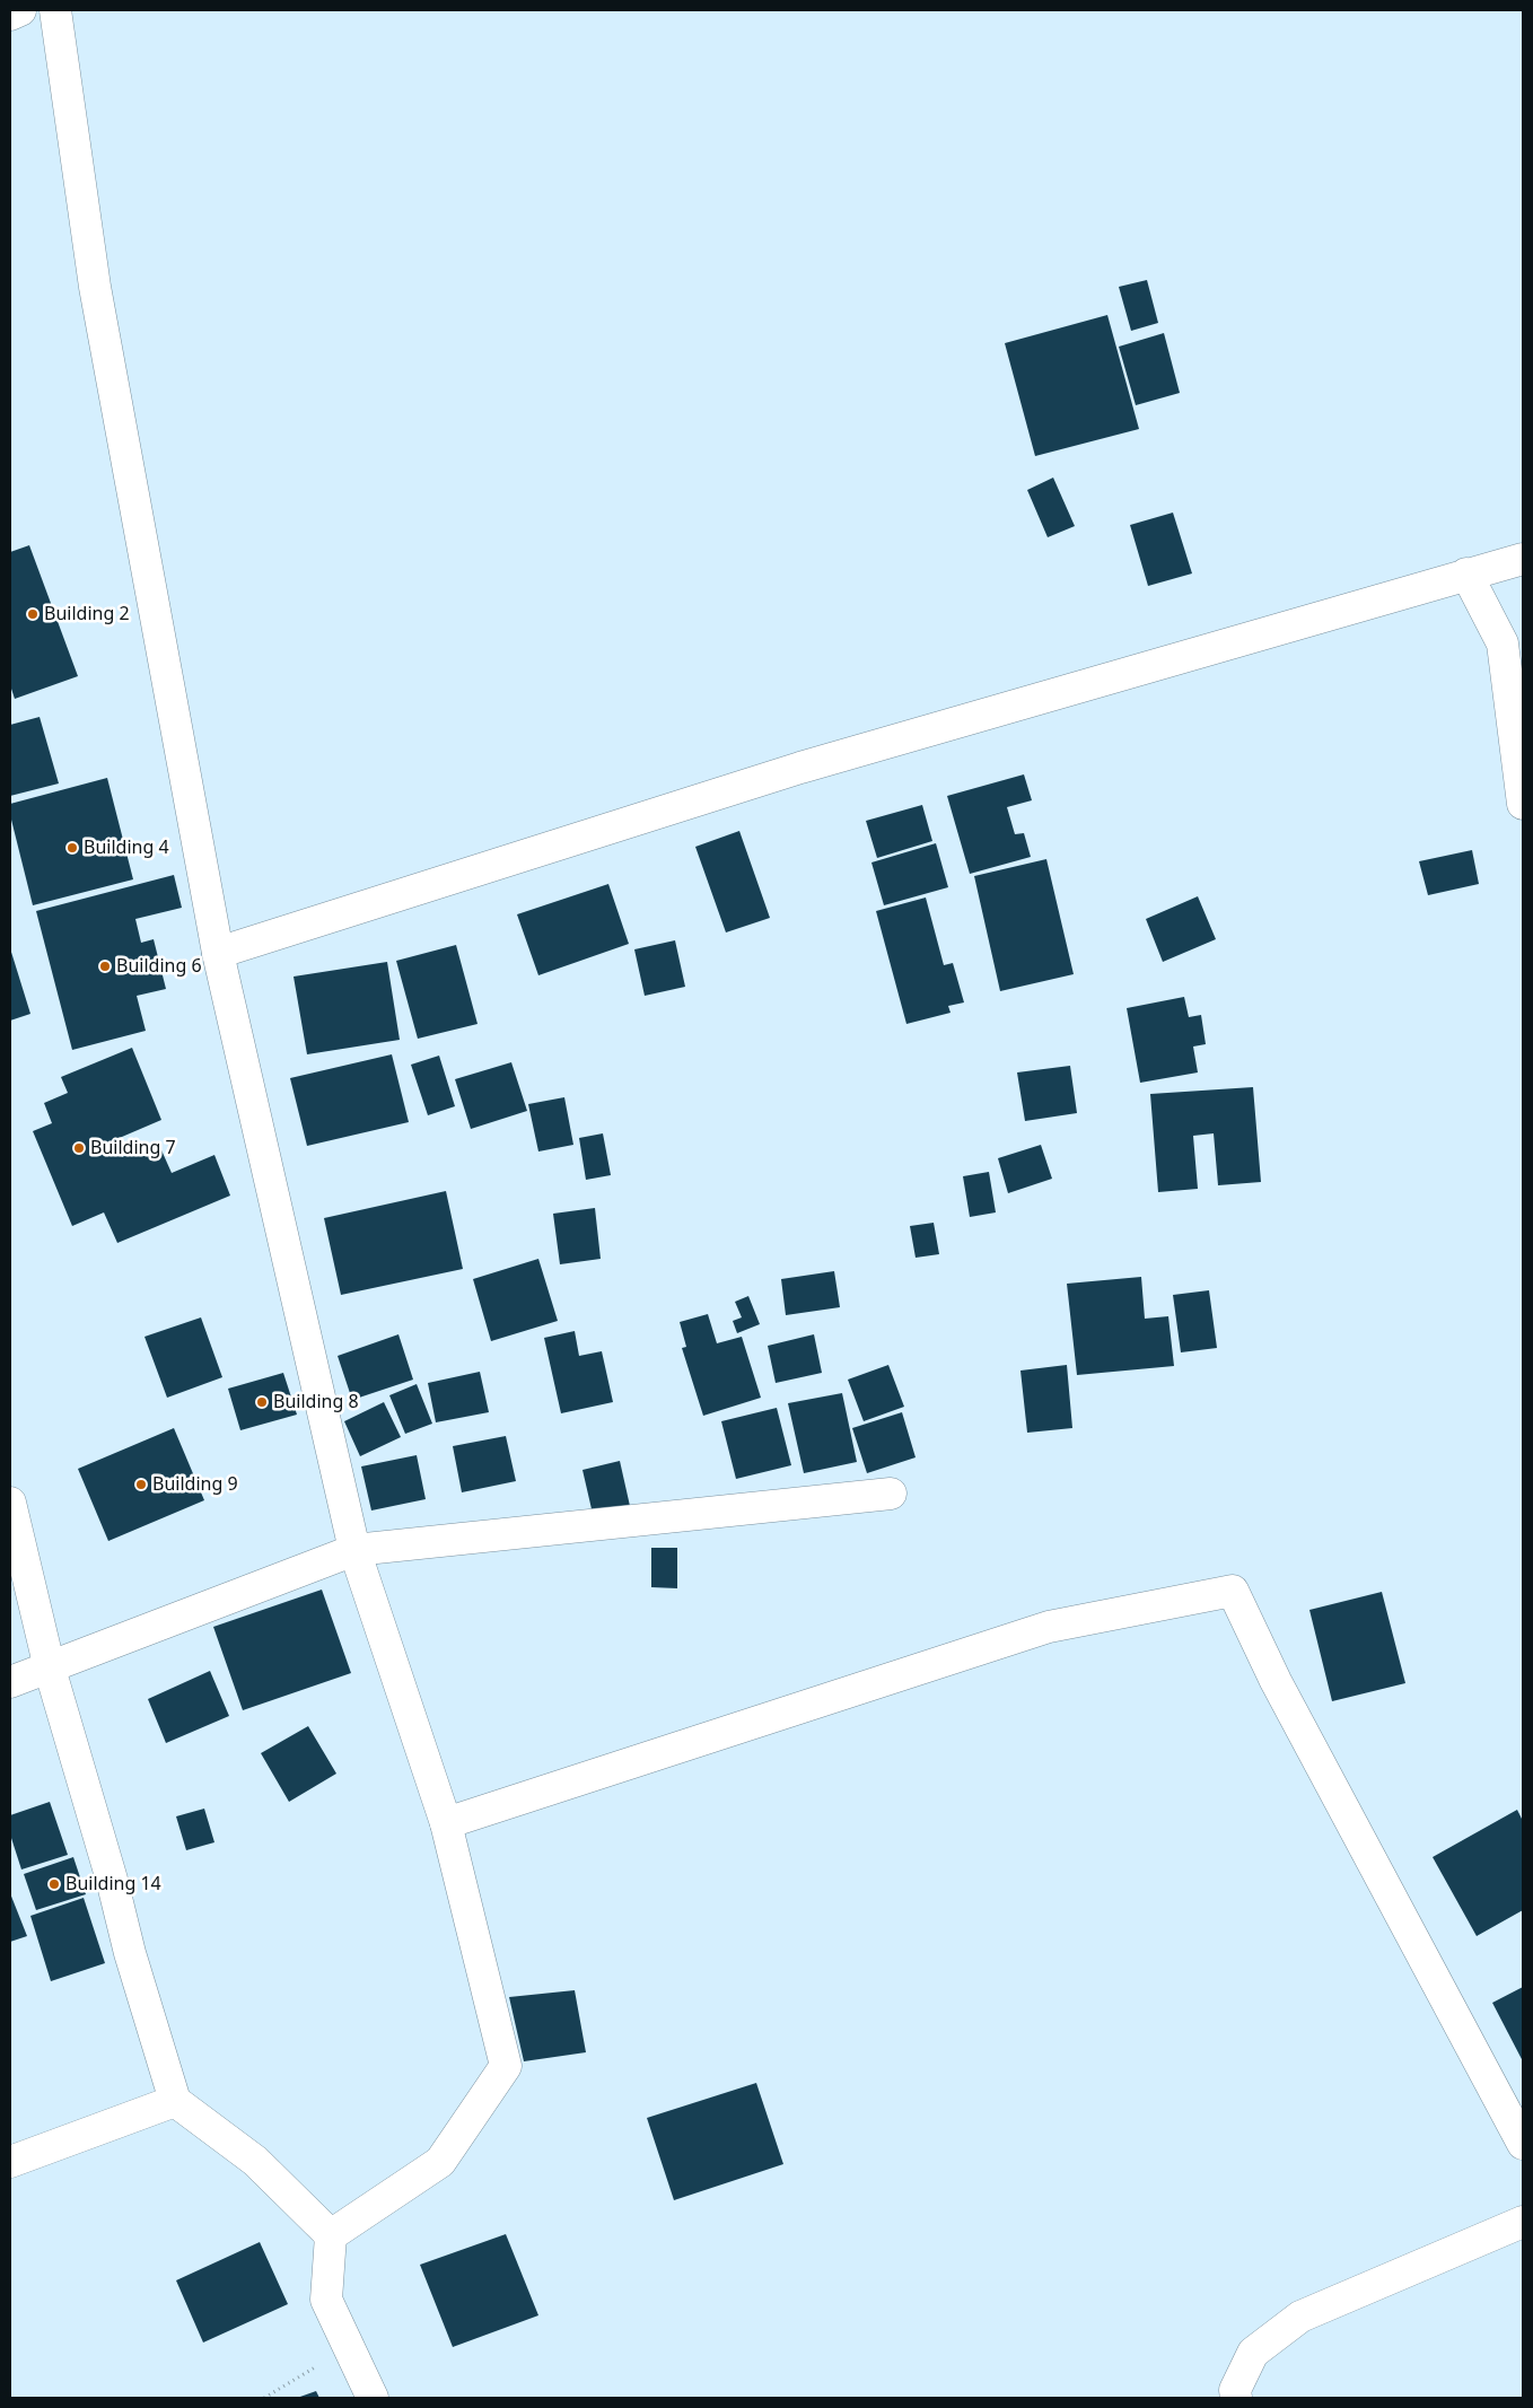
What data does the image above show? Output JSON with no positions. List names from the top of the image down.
{
  "places": [
    "Building 2",
    "Building 4",
    "Building 6",
    "Building 7",
    "Building 8",
    "Building 9",
    "Building 14"
  ]
}
